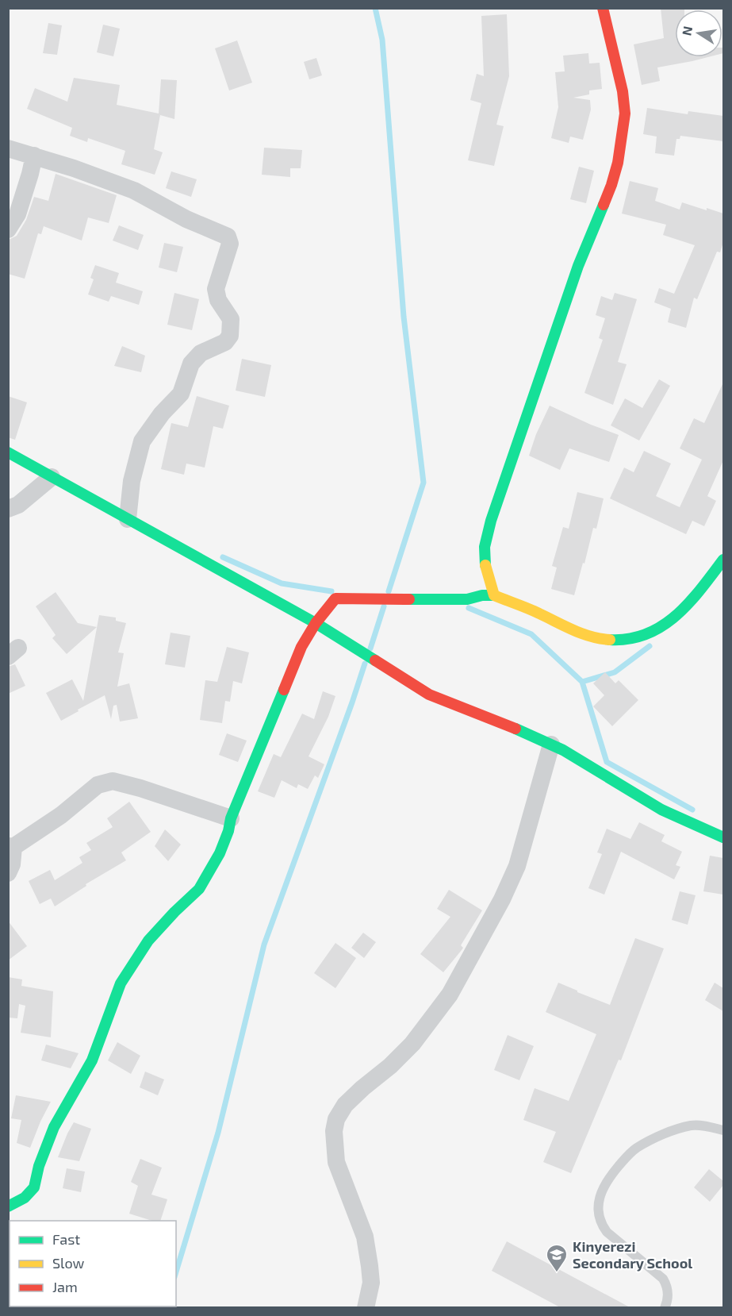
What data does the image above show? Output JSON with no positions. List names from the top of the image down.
{
  "places": {
    "school or university": ["Kinyerezi Secondary School"]
  },
  "legend": ["Fast", "Slow", "Jam"],
  "north": "left"
}
